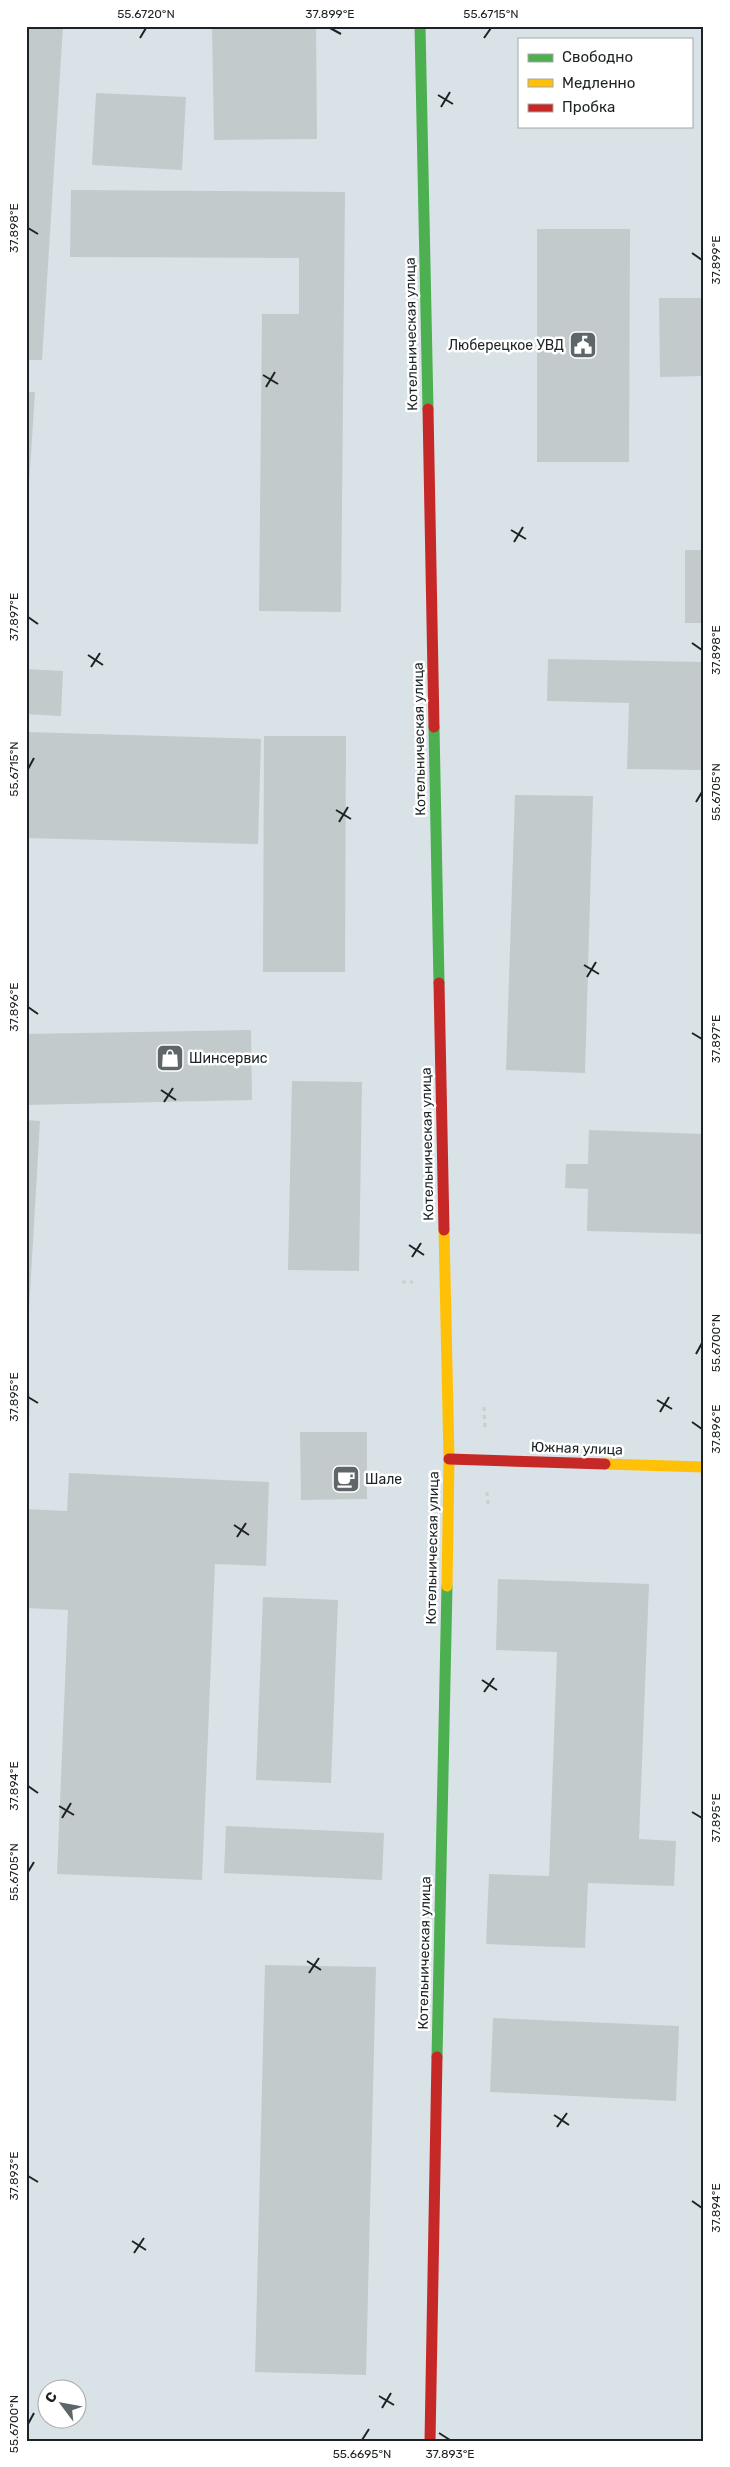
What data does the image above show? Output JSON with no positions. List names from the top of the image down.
{
  "streets": {
    "street": ["Котельническая улица", "Южная улица"]
  },
  "crossings": [
    ["Котельническая улица", "Южная улица"]
  ],
  "places": {
    "public building": ["Люберецкое УВД"],
    "shop": ["Шинсервис"],
    "cafe": ["Шале"]
  },
  "legend": ["Свободно", "Медленно", "Пробка"],
  "north": "top left",
  "coordinates": [
    "55.6720°N",
    "37.899°E",
    "55.6715°N",
    "37.898°E",
    "37.897°E",
    "55.6705°N",
    "37.896°E",
    "55.6700°N",
    "37.895°E",
    "37.894°E",
    "37.893°E",
    "55.6695°N"
  ]
}
